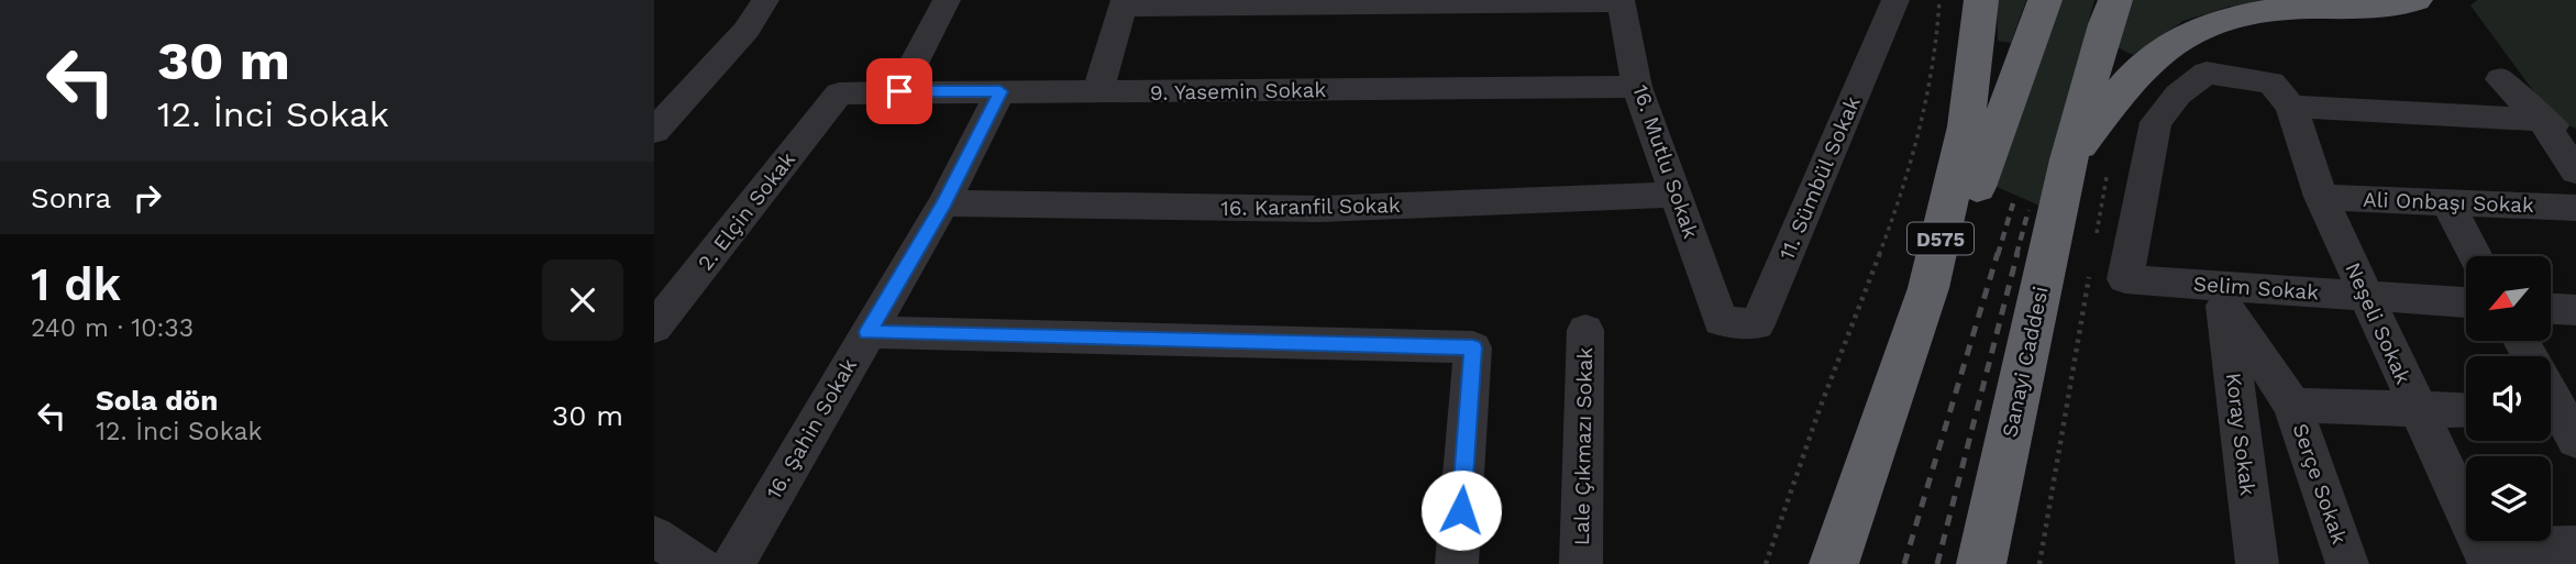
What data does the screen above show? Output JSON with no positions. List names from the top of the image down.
{
  "streets": {
    "highway": ["D575", "Sanayi Caddesi"],
    "street": [
      "9. Yasemin Sokak",
      "16. Mutlu Sokak",
      "11. Sümbül Sokak",
      "Ali Onbaşı Sokak",
      "16. Karanfil Sokak",
      "2. Elçin Sokak",
      "Selim Sokak",
      "Neşeli Sokak",
      "16. Şahin Sokak",
      "Koray Sokak",
      "Lale Çıkmazı Sokak",
      "Serçe Sokak"
    ]
  },
  "crossings": [
    ["9. Yasemin Sokak", "16. Mutlu Sokak"],
    ["9. Yasemin Sokak", "2. Elçin Sokak"],
    ["9. Yasemin Sokak", "16. Şahin Sokak"],
    ["16. Mutlu Sokak", "11. Sümbül Sokak"],
    ["16. Mutlu Sokak", "16. Karanfil Sokak"],
    ["Ali Onbaşı Sokak", "Neşeli Sokak"],
    ["16. Karanfil Sokak", "16. Şahin Sokak"],
    ["Selim Sokak", "Neşeli Sokak"],
    ["Koray Sokak", "Serçe Sokak"]
  ],
  "north": "bottom left",
  "page": {
    "turn": ["30 m", "12. İnci Sokak"],
    "then": "Sonra",
    "heading": ["1 dk", "240 m · 10:33"],
    "list": [
      {
        "name": "Sola dön",
        "note": "12. İnci Sokak",
        "value": "30 m"
      }
    ]
  }
}
